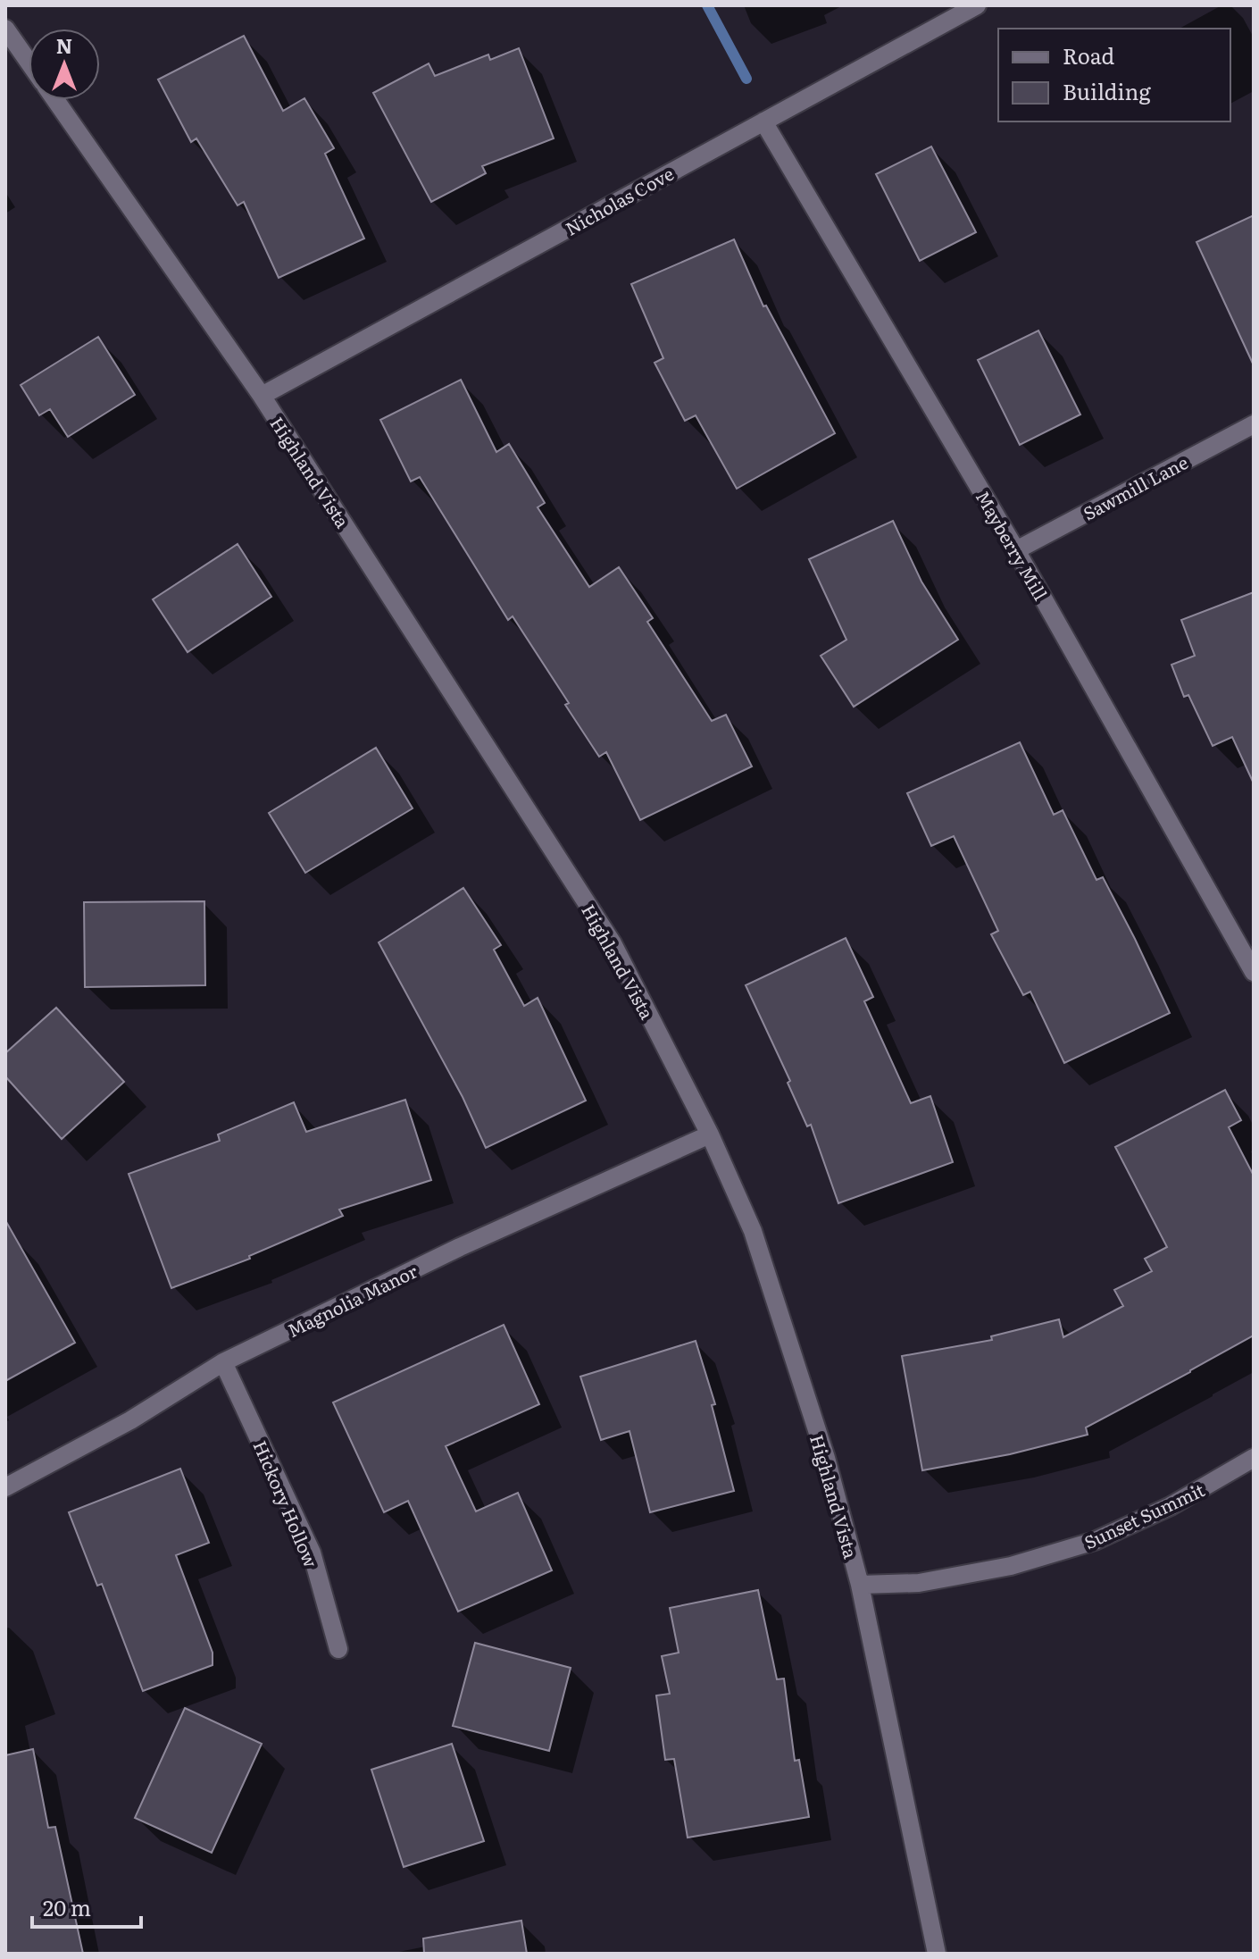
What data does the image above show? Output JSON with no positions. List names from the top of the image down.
{
  "streets": {
    "street": [
      "Nicholas Cove",
      "Highland Vista",
      "Sawmill Lane",
      "Mayberry Mill",
      "Magnolia Manor",
      "Hickory Hollow",
      "Sunset Summit"
    ]
  },
  "crossings": [
    ["Nicholas Cove", "Highland Vista"],
    ["Nicholas Cove", "Mayberry Mill"],
    ["Highland Vista", "Magnolia Manor"],
    ["Highland Vista", "Sunset Summit"],
    ["Sawmill Lane", "Mayberry Mill"],
    ["Magnolia Manor", "Hickory Hollow"]
  ],
  "legend": ["Road", "Building"],
  "scale_bar": "20 m",
  "north": "top"
}
